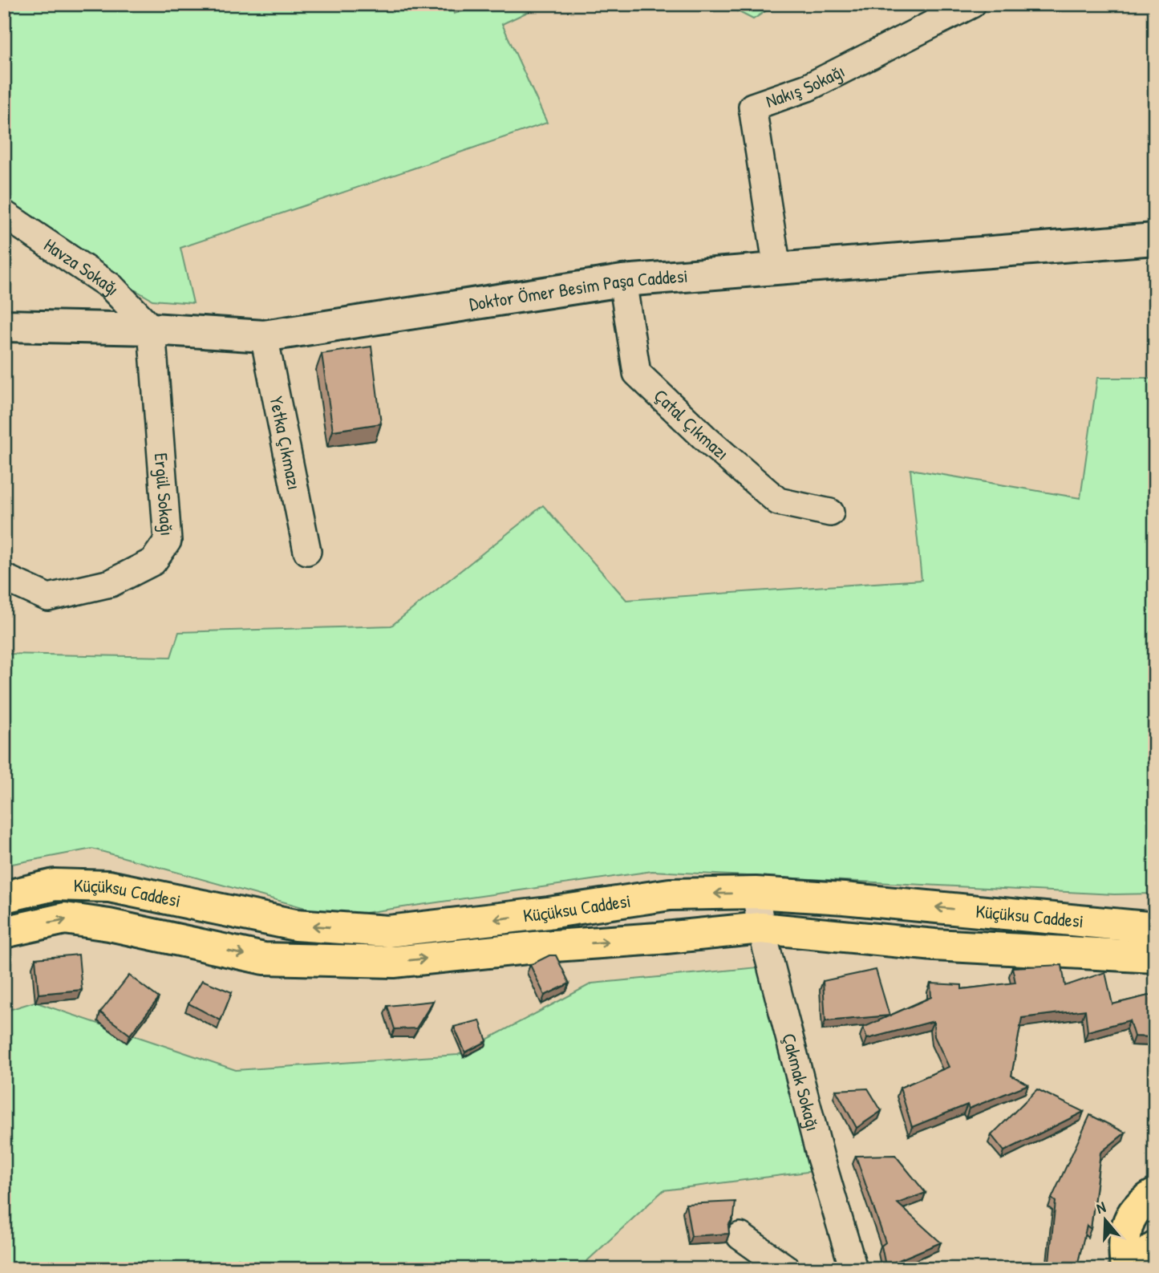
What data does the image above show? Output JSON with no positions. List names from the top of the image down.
{
  "streets": {
    "main road": ["Küçüksu Caddesi"],
    "street": [
      "Nakış Sokağı",
      "Havza Sokağı",
      "Doktor Ömer Besim Paşa Caddesi",
      "Çatal Çıkmazı",
      "Yetka Çıkmazı",
      "Ergül Sokağı",
      "Çakmak Sokağı"
    ]
  },
  "crossings": [
    ["Nakış Sokağı", "Doktor Ömer Besim Paşa Caddesi"],
    ["Havza Sokağı", "Doktor Ömer Besim Paşa Caddesi"],
    ["Havza Sokağı", "Ergül Sokağı"],
    ["Doktor Ömer Besim Paşa Caddesi", "Çatal Çıkmazı"],
    ["Doktor Ömer Besim Paşa Caddesi", "Yetka Çıkmazı"],
    ["Doktor Ömer Besim Paşa Caddesi", "Ergül Sokağı"],
    ["Küçüksu Caddesi", "Çakmak Sokağı"]
  ],
  "north": "top"
}
